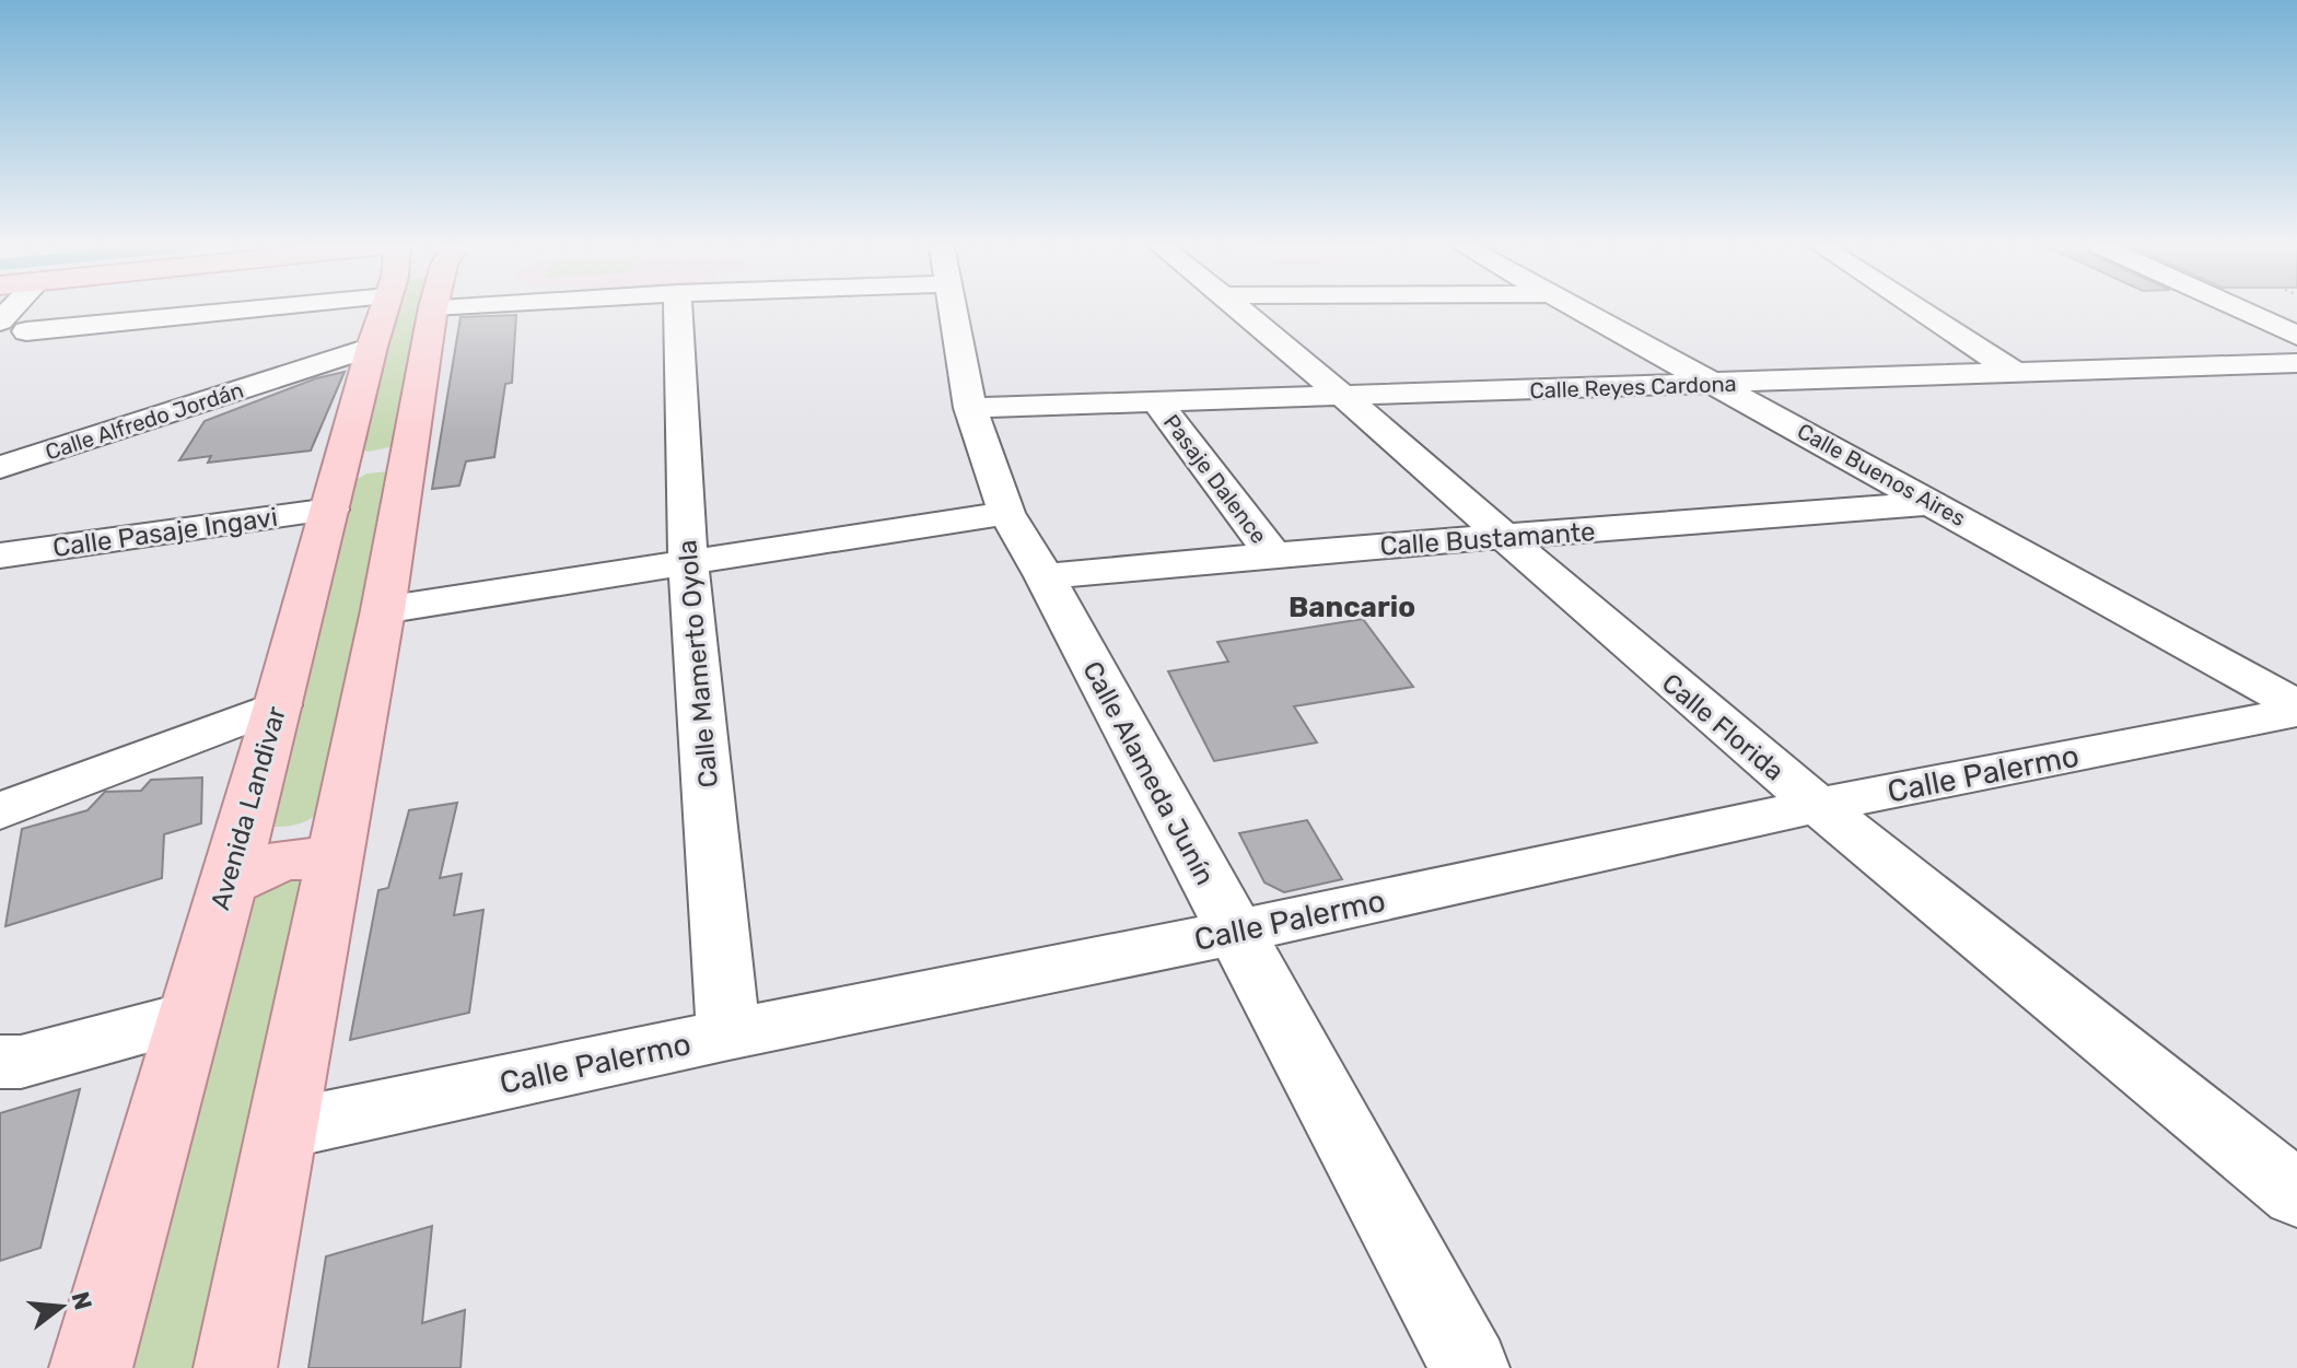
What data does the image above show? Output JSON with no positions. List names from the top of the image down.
{
  "streets": {
    "main road": ["Avenida Landivar"],
    "street": [
      "Calle Reyes Cardona",
      "Calle Alfredo Jordán",
      "Calle Buenos Aires",
      "Pasaje Dalence",
      "Calle Pasaje Ingavi",
      "Calle Bustamante",
      "Calle Mamerto Oyola",
      "Calle Florida",
      "Calle Alameda Junín",
      "Calle Palermo"
    ]
  },
  "crossings": [
    ["Calle Reyes Cardona", "Calle Buenos Aires"],
    ["Calle Reyes Cardona", "Pasaje Dalence"],
    ["Calle Reyes Cardona", "Calle Florida"],
    ["Calle Reyes Cardona", "Calle Alameda Junín"],
    ["Calle Alfredo Jordán", "Avenida Landivar"],
    ["Calle Buenos Aires", "Calle Bustamante"],
    ["Calle Buenos Aires", "Calle Palermo"],
    ["Pasaje Dalence", "Calle Bustamante"],
    ["Calle Pasaje Ingavi", "Avenida Landivar"],
    ["Calle Bustamante", "Calle Florida"],
    ["Calle Bustamante", "Calle Alameda Junín"],
    ["Calle Mamerto Oyola", "Calle Palermo"],
    ["Calle Florida", "Calle Palermo"],
    ["Calle Alameda Junín", "Calle Palermo"]
  ],
  "districts": ["Bancario"],
  "north": "right"
}
